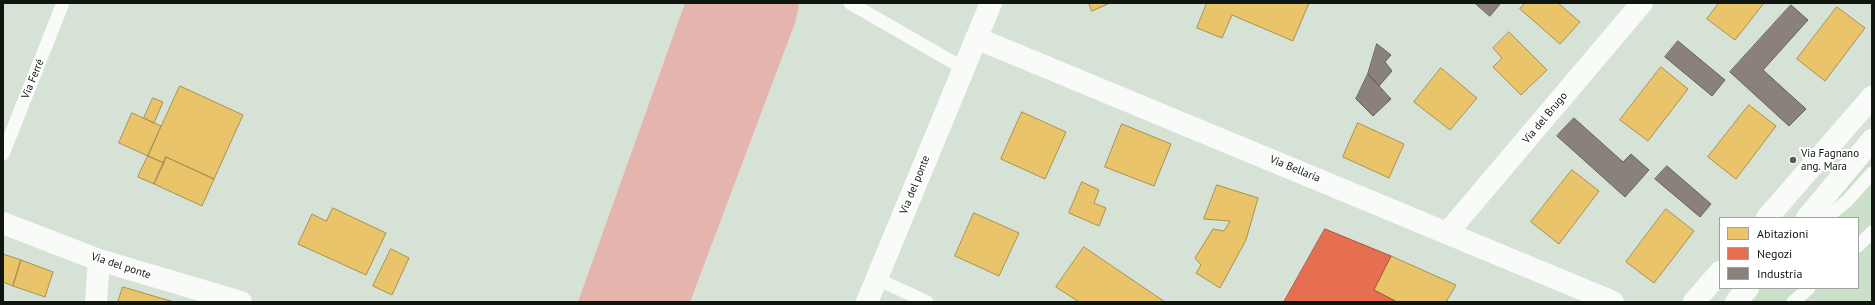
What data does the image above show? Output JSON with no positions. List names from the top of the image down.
{
  "streets": {
    "street": ["Via del Brugo", "Via Bellaria", "Via del ponte"],
    "lane": ["Via Ferré"]
  },
  "crossings": [
    ["Via del Brugo", "Via Bellaria"]
  ],
  "places": ["Via Fagnano ang. Mara"],
  "legend": ["Abitazioni", "Negozi", "Industria"]
}
